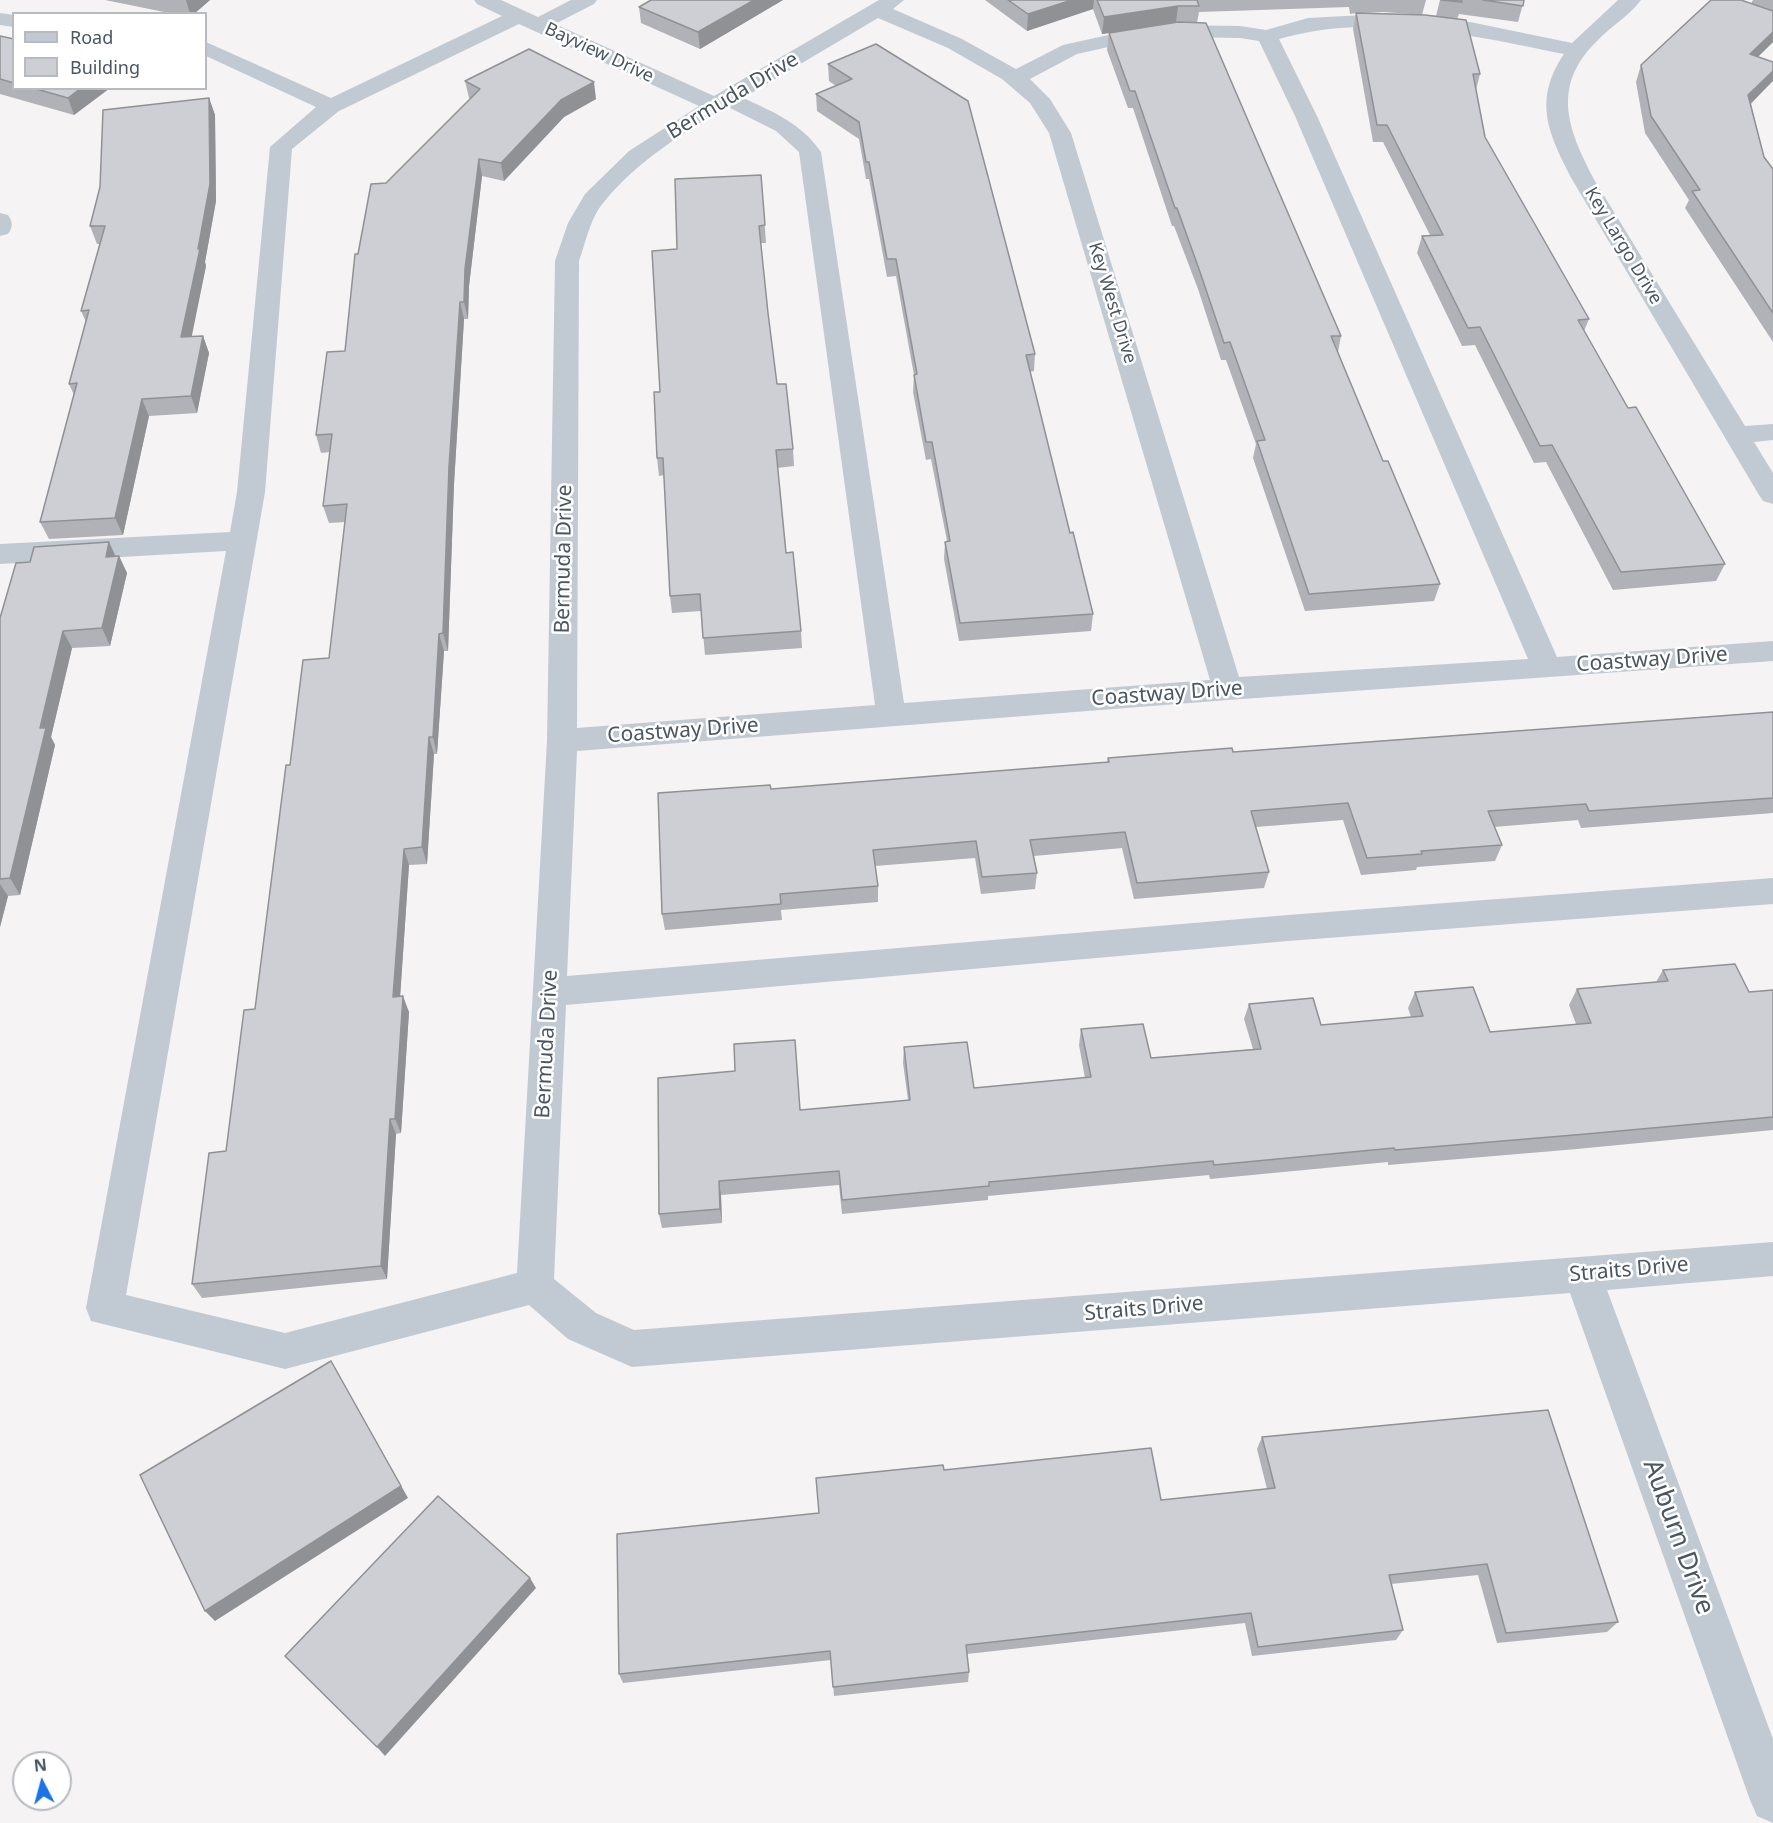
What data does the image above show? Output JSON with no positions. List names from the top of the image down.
{
  "streets": {
    "street": [
      "Bayview Drive",
      "Bermuda Drive",
      "Key Largo Drive",
      "Key West Drive",
      "Coastway Drive",
      "Straits Drive",
      "Auburn Drive"
    ]
  },
  "crossings": [
    ["Bayview Drive", "Bermuda Drive"],
    ["Bayview Drive", "Coastway Drive"],
    ["Bermuda Drive", "Key West Drive"],
    ["Bermuda Drive", "Coastway Drive"],
    ["Bermuda Drive", "Straits Drive"],
    ["Key West Drive", "Coastway Drive"],
    ["Straits Drive", "Auburn Drive"]
  ],
  "legend": ["Road", "Building"],
  "north": "top"
}
